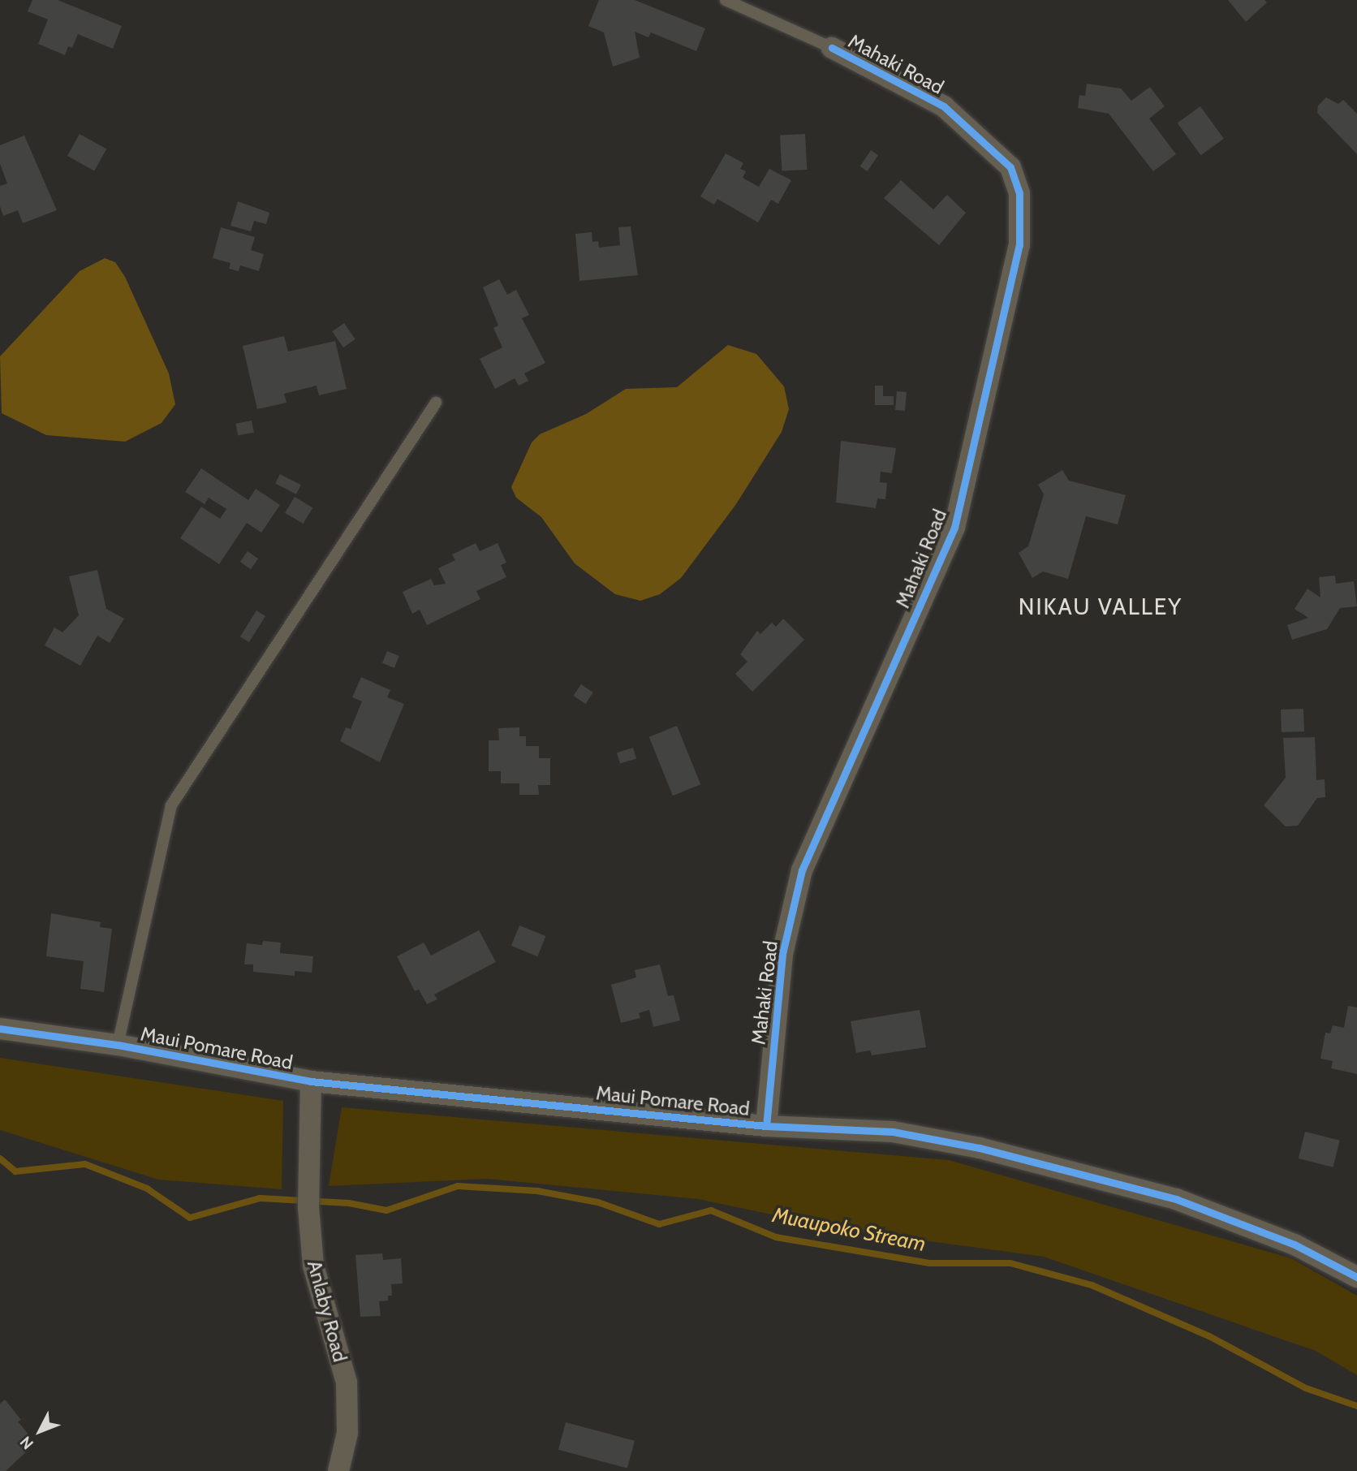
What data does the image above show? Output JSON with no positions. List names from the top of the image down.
{
  "streets": {
    "street": ["Mahaki Road", "Maui Pomare Road", "Anlaby Road"]
  },
  "crossings": [
    ["Mahaki Road", "Maui Pomare Road"],
    ["Maui Pomare Road", "Anlaby Road"]
  ],
  "districts": ["NIKAU VALLEY"],
  "water": ["Muaupoko Stream"],
  "north": "bottom left"
}
